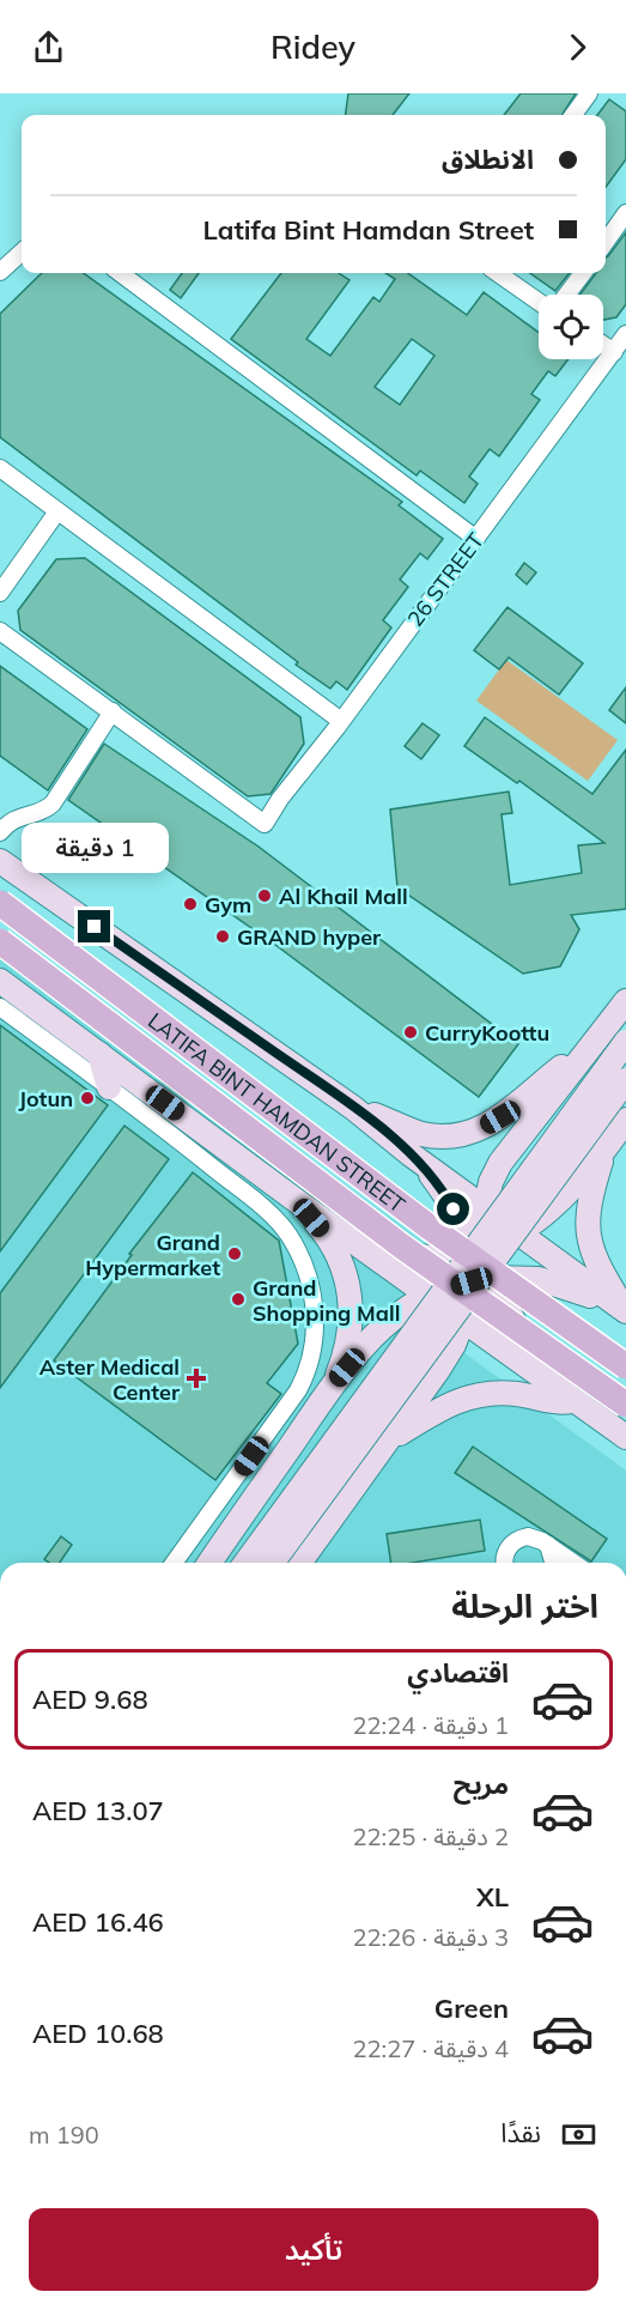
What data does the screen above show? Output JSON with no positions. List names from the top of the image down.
{
  "streets": {
    "main road": ["LATIFA BINT HAMDAN STREET"],
    "street": ["26 STREET"]
  },
  "places": {
    "other": [
      "Al Khail Mall",
      "Gym",
      "GRAND hyper",
      "CurryKoottu",
      "Jotun",
      "Grand Hypermarket",
      "Grand Shopping Mall"
    ],
    "health": ["Aster Medical Center"]
  },
  "page": {
    "header": "Ridey",
    "banner": ["الانطلاق", "Latifa Bint Hamdan Street"],
    "bubble": "1 دقيقة",
    "heading": "اختر الرحلة",
    "list": [
      {
        "name": "اقتصادي",
        "note": "1 دقيقة · 22:24",
        "value": "AED 9.68"
      },
      {
        "name": "مريح",
        "note": "2 دقيقة · 22:25",
        "value": "AED 13.07"
      },
      {
        "name": "XL",
        "note": "3 دقيقة · 22:26",
        "value": "AED 16.46"
      },
      {
        "name": "Green",
        "note": "4 دقيقة · 22:27",
        "value": "AED 10.68"
      }
    ],
    "pay": ["نقدًا", "190 m"],
    "buttons": "تأكيد"
  }
}
